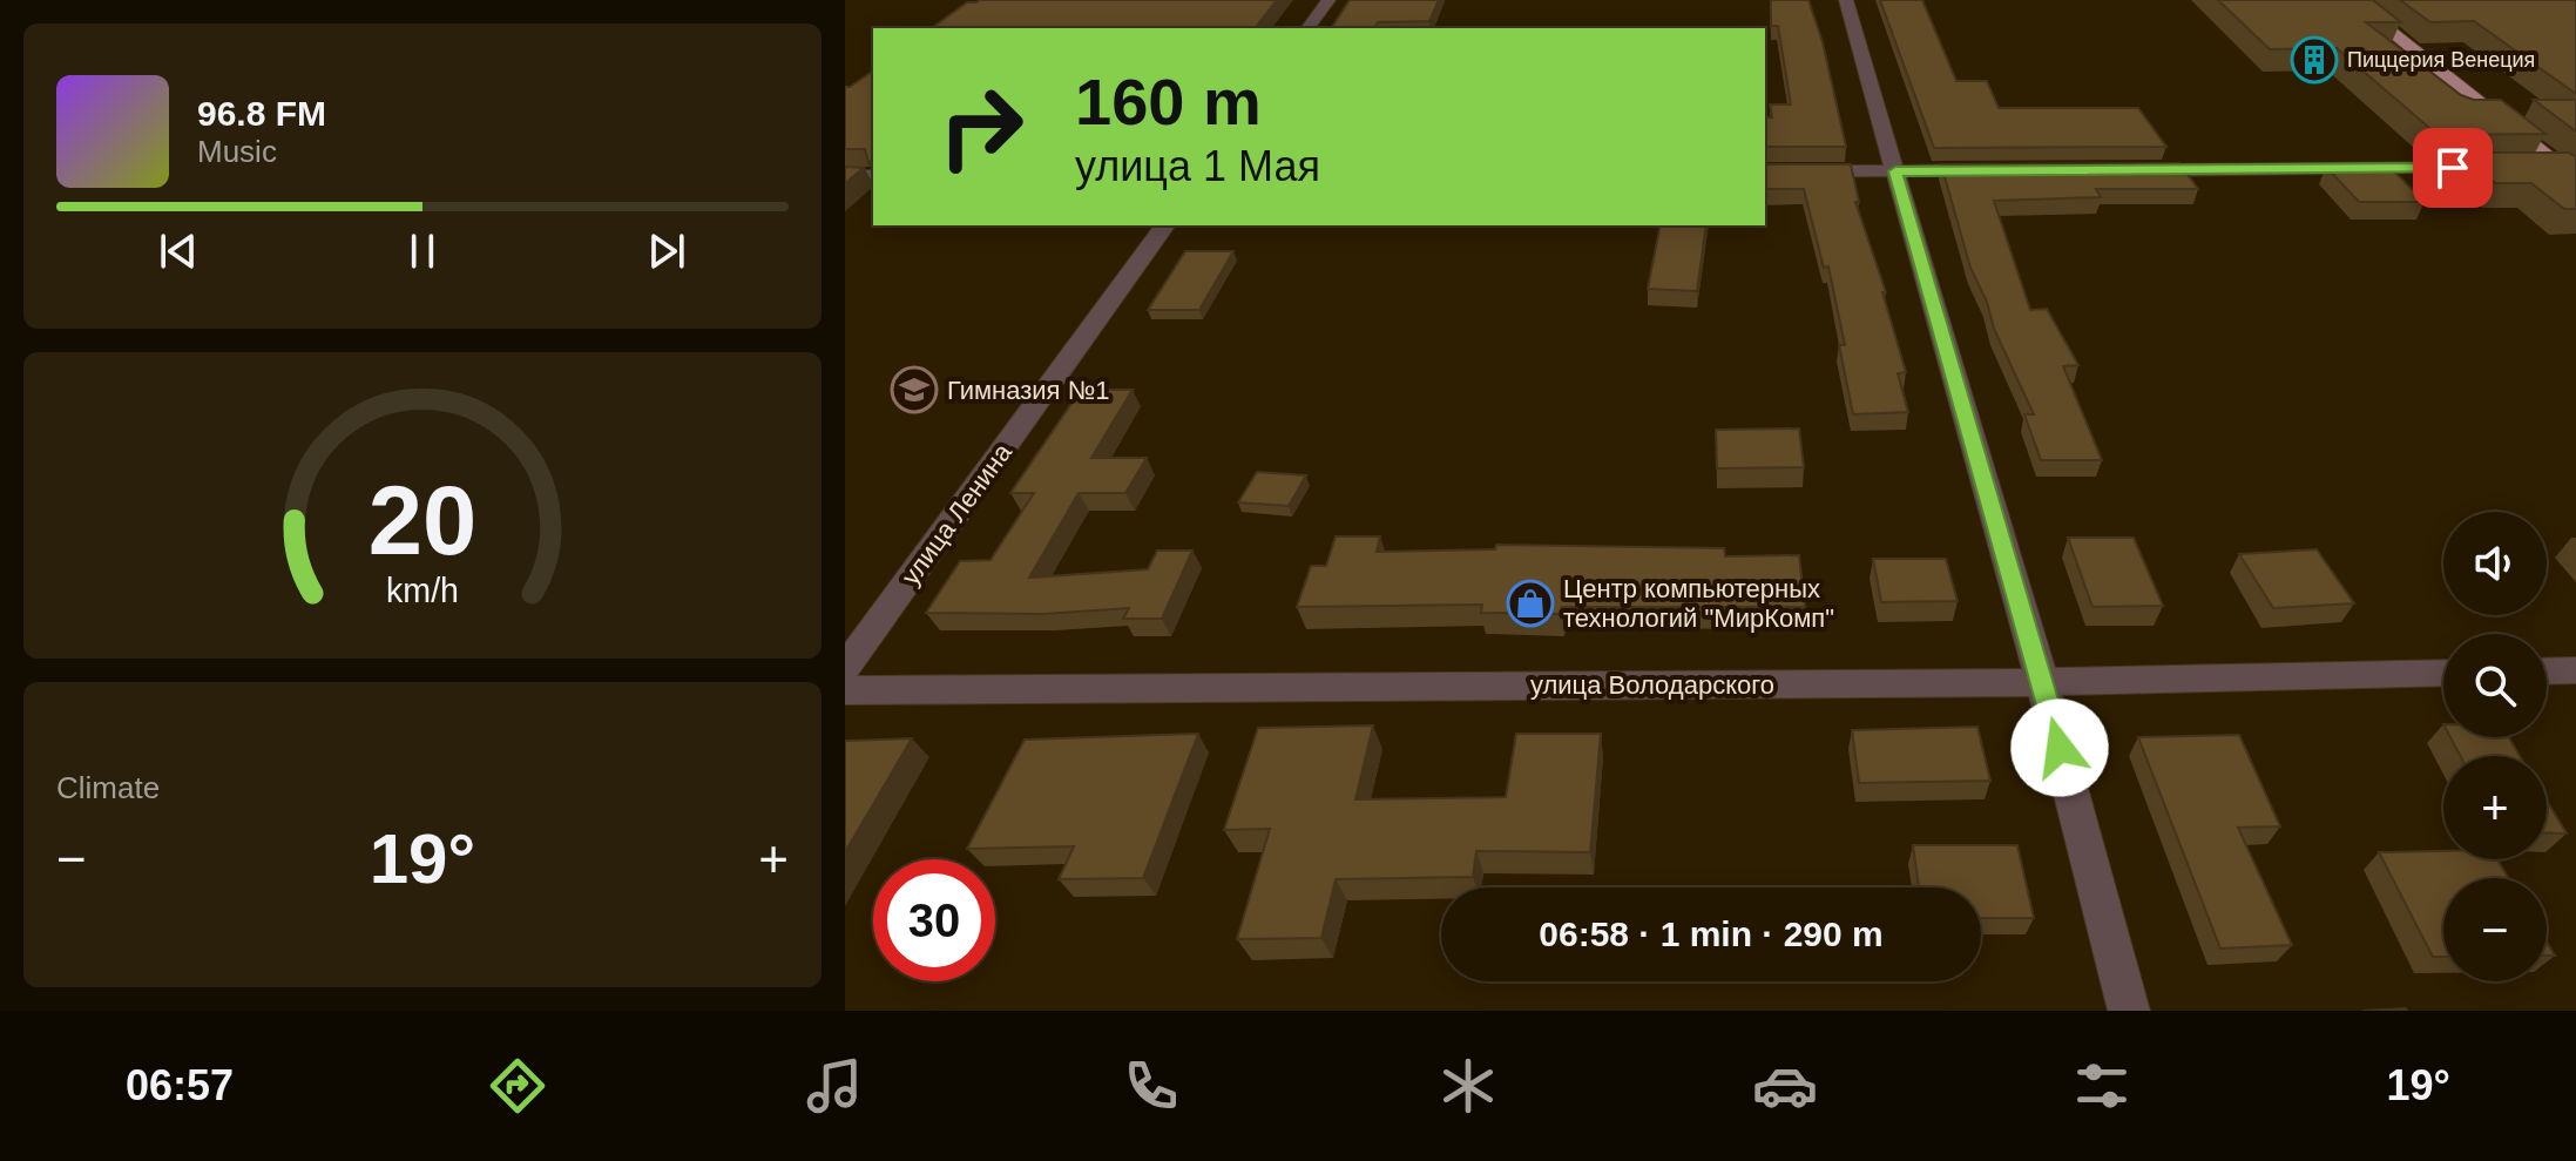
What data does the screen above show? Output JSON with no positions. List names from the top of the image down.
{
  "streets": {
    "street": ["улица Ленина", "улица Володарского"]
  },
  "places": {
    "building": ["Пиццерия Венеция"],
    "school or university": ["Гимназия №1"],
    "shop": ["Центр компьютерных технологий \"МирКомп\""]
  },
  "page": {
    "turn": ["160 m", "улица 1 Мая"],
    "song": ["96.8 FM", "Music"],
    "map_buttons": ["+", "−"],
    "tile": "Climate",
    "heat": ["−", "19°", "+"],
    "limit": "30",
    "trip": "06:58 · 1 min · 290 m",
    "tabs": ["06:57", "19°"],
    "gauge": ["20", "km/h"]
  }
}
